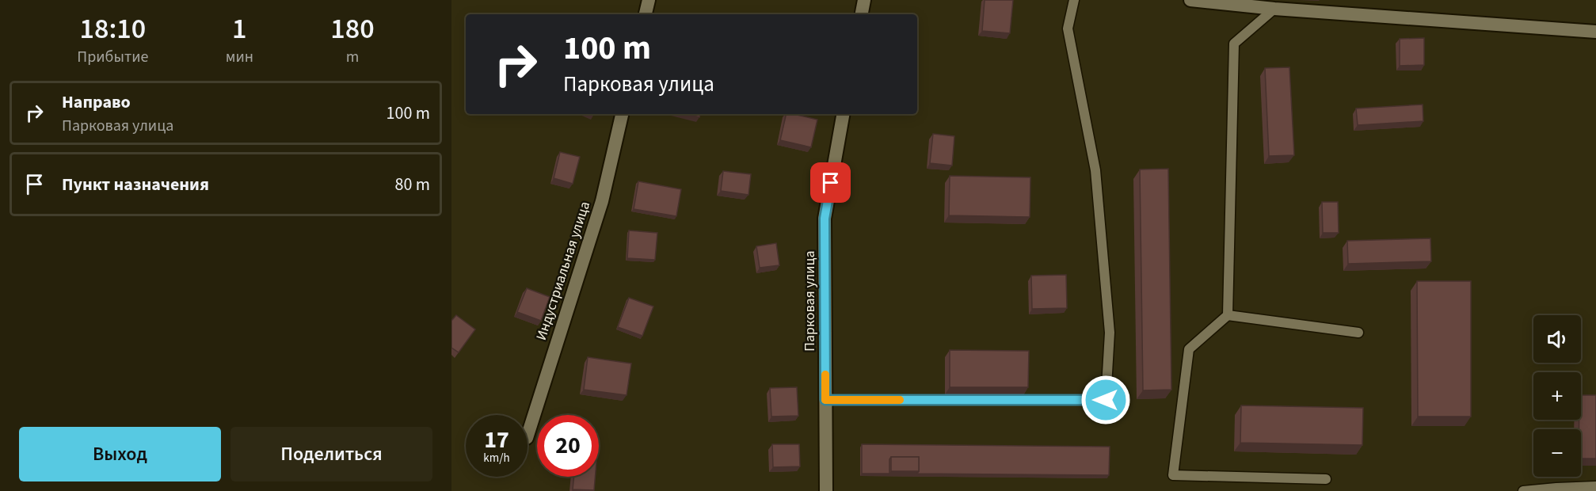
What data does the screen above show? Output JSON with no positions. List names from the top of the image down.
{
  "streets": {
    "street": ["Индустриальная улица", "Парковая улица"]
  },
  "page": {
    "eta": [
      "18:10",
      "Прибытие",
      "1",
      "мин",
      "180",
      "m"
    ],
    "turn": ["100 m", "Парковая улица"],
    "list": [
      {
        "name": "Направо",
        "note": "Парковая улица",
        "value": "100 m"
      },
      {
        "name": "Пункт назначения",
        "value": "80 m"
      }
    ],
    "map_buttons": ["+", "−"],
    "speed": "17 km/h",
    "limit": "20",
    "buttons": ["Выход", "Поделиться"]
  }
}
